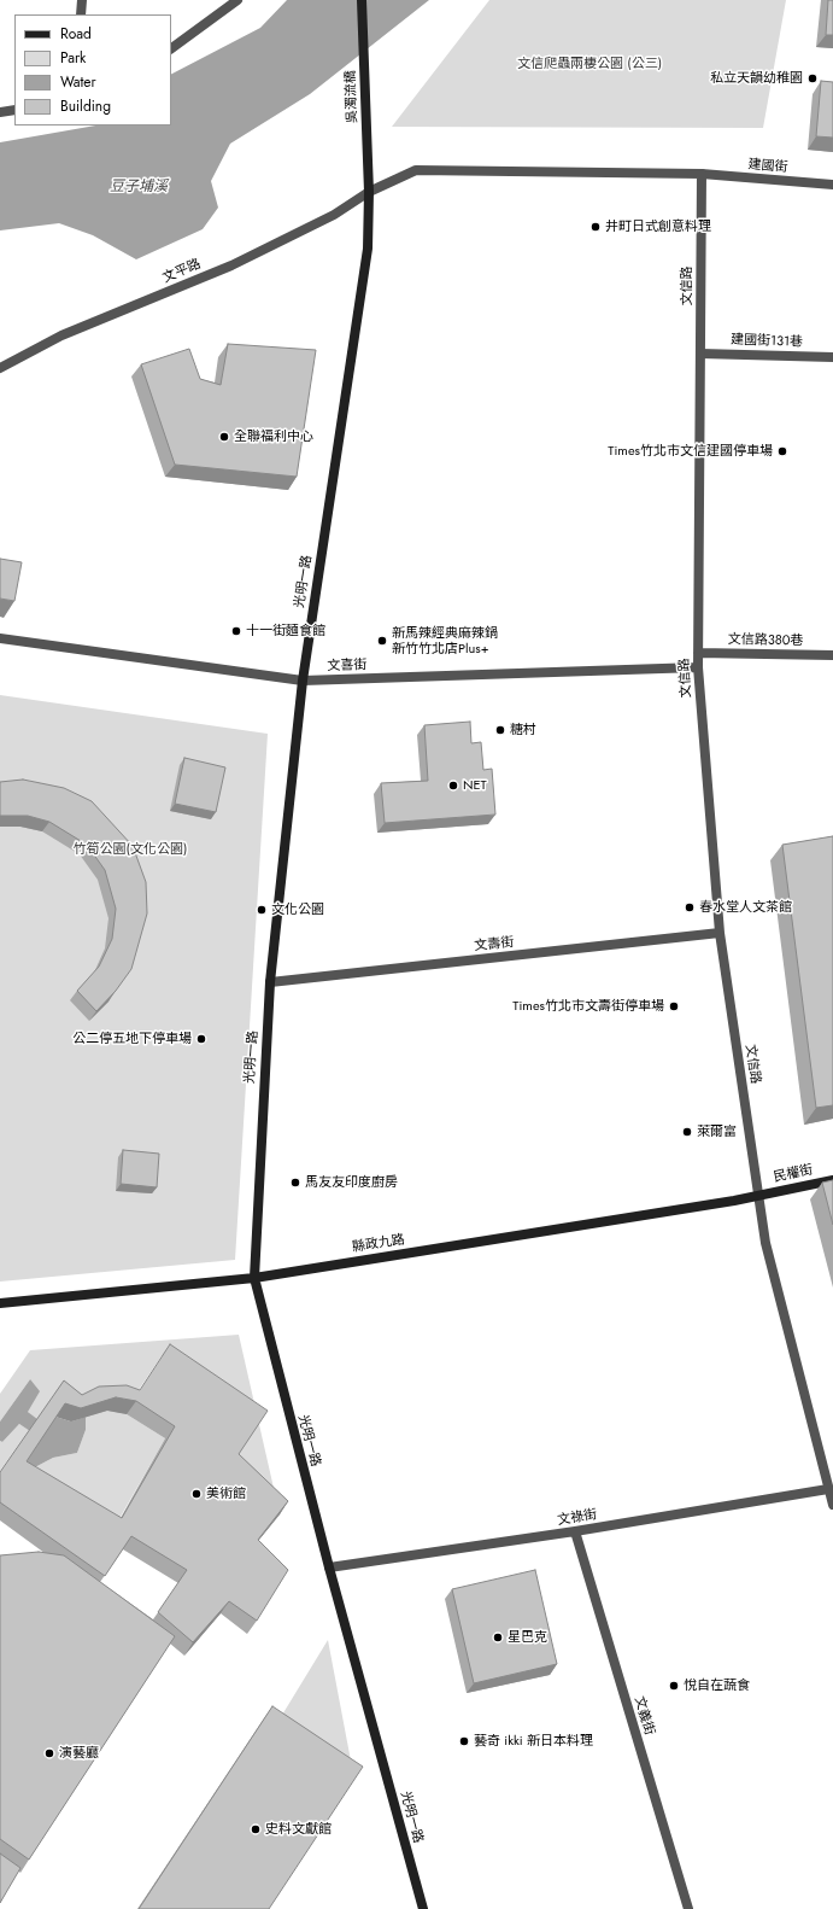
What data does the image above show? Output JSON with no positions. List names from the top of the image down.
{
  "streets": {
    "street": [
      "吳濁流橋",
      "建國街",
      "文平路",
      "文信路",
      "建國街131巷",
      "光明一路",
      "文信路380巷",
      "文喜街",
      "文壽街",
      "民權街",
      "縣政九路",
      "文祿街",
      "文義街"
    ]
  },
  "crossings": [
    ["吳濁流橋", "文平路"],
    ["吳濁流橋", "光明一路"],
    ["建國街", "文信路"],
    ["文平路", "光明一路"],
    ["文信路", "建國街131巷"],
    ["文信路", "文信路380巷"],
    ["文信路", "文喜街"],
    ["文信路", "文壽街"],
    ["文信路", "民權街"],
    ["文信路", "縣政九路"],
    ["文信路", "文祿街"],
    ["光明一路", "文喜街"],
    ["光明一路", "文壽街"],
    ["光明一路", "縣政九路"],
    ["光明一路", "文祿街"],
    ["民權街", "縣政九路"],
    ["文祿街", "文義街"]
  ],
  "water": ["豆子埔溪"],
  "parks": ["文信爬蟲兩棲公園 (公三)", "竹筍公園(文化公園)"],
  "places": [
    "私立天韻幼稚園",
    "井町日式創意料理",
    "全聯福利中心",
    "Times竹北市文信建國停車場",
    "十一街麵食館",
    "新馬辣經典麻辣鍋 新竹竹北店Plus+",
    "糖村",
    "NET",
    "春水堂人文茶館",
    "文化公園",
    "Times竹北市文壽街停車場",
    "公二停五地下停車場",
    "萊爾富",
    "馬友友印度廚房",
    "美術館",
    "星巴克",
    "悅自在蔬食",
    "藝奇 ikki 新日本料理",
    "演藝廳",
    "史料文獻館"
  ],
  "legend": [
    "Road",
    "Park",
    "Water",
    "Building"
  ]
}
